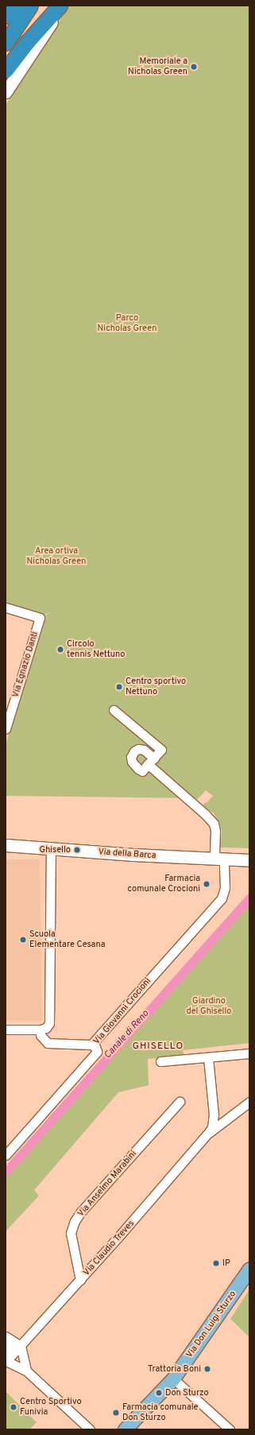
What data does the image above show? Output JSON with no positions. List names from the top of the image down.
{
  "streets": {
    "main road": ["Via Don Luigi Sturzo"],
    "street": [
      "Via Egnazio Danti",
      "Via della Barca",
      "Via Giovanni Crocioni",
      "Via Anselmo Marabini",
      "Via Claudio Treves"
    ]
  },
  "crossings": [
    ["Via della Barca", "Via Giovanni Crocioni"],
    ["Via Anselmo Marabini", "Via Claudio Treves"]
  ],
  "districts": ["GHISELLO"],
  "water": ["Canale di Reno"],
  "parks": ["Parco Nicholas Green", "Area ortiva Nicholas Green", "Giardino del Ghisello"],
  "places": [
    "Memoriale a Nicholas Green",
    "Circolo tennis Nettuno",
    "Centro sportivo Nettuno",
    "Ghisello",
    "Farmacia comunale Crocioni",
    "Scuola Elementare Cesana",
    "IP",
    "Trattoria Boni",
    "Don Sturzo",
    "Centro Sportivo Funivia",
    "Farmacia comunale Don Sturzo"
  ]
}
